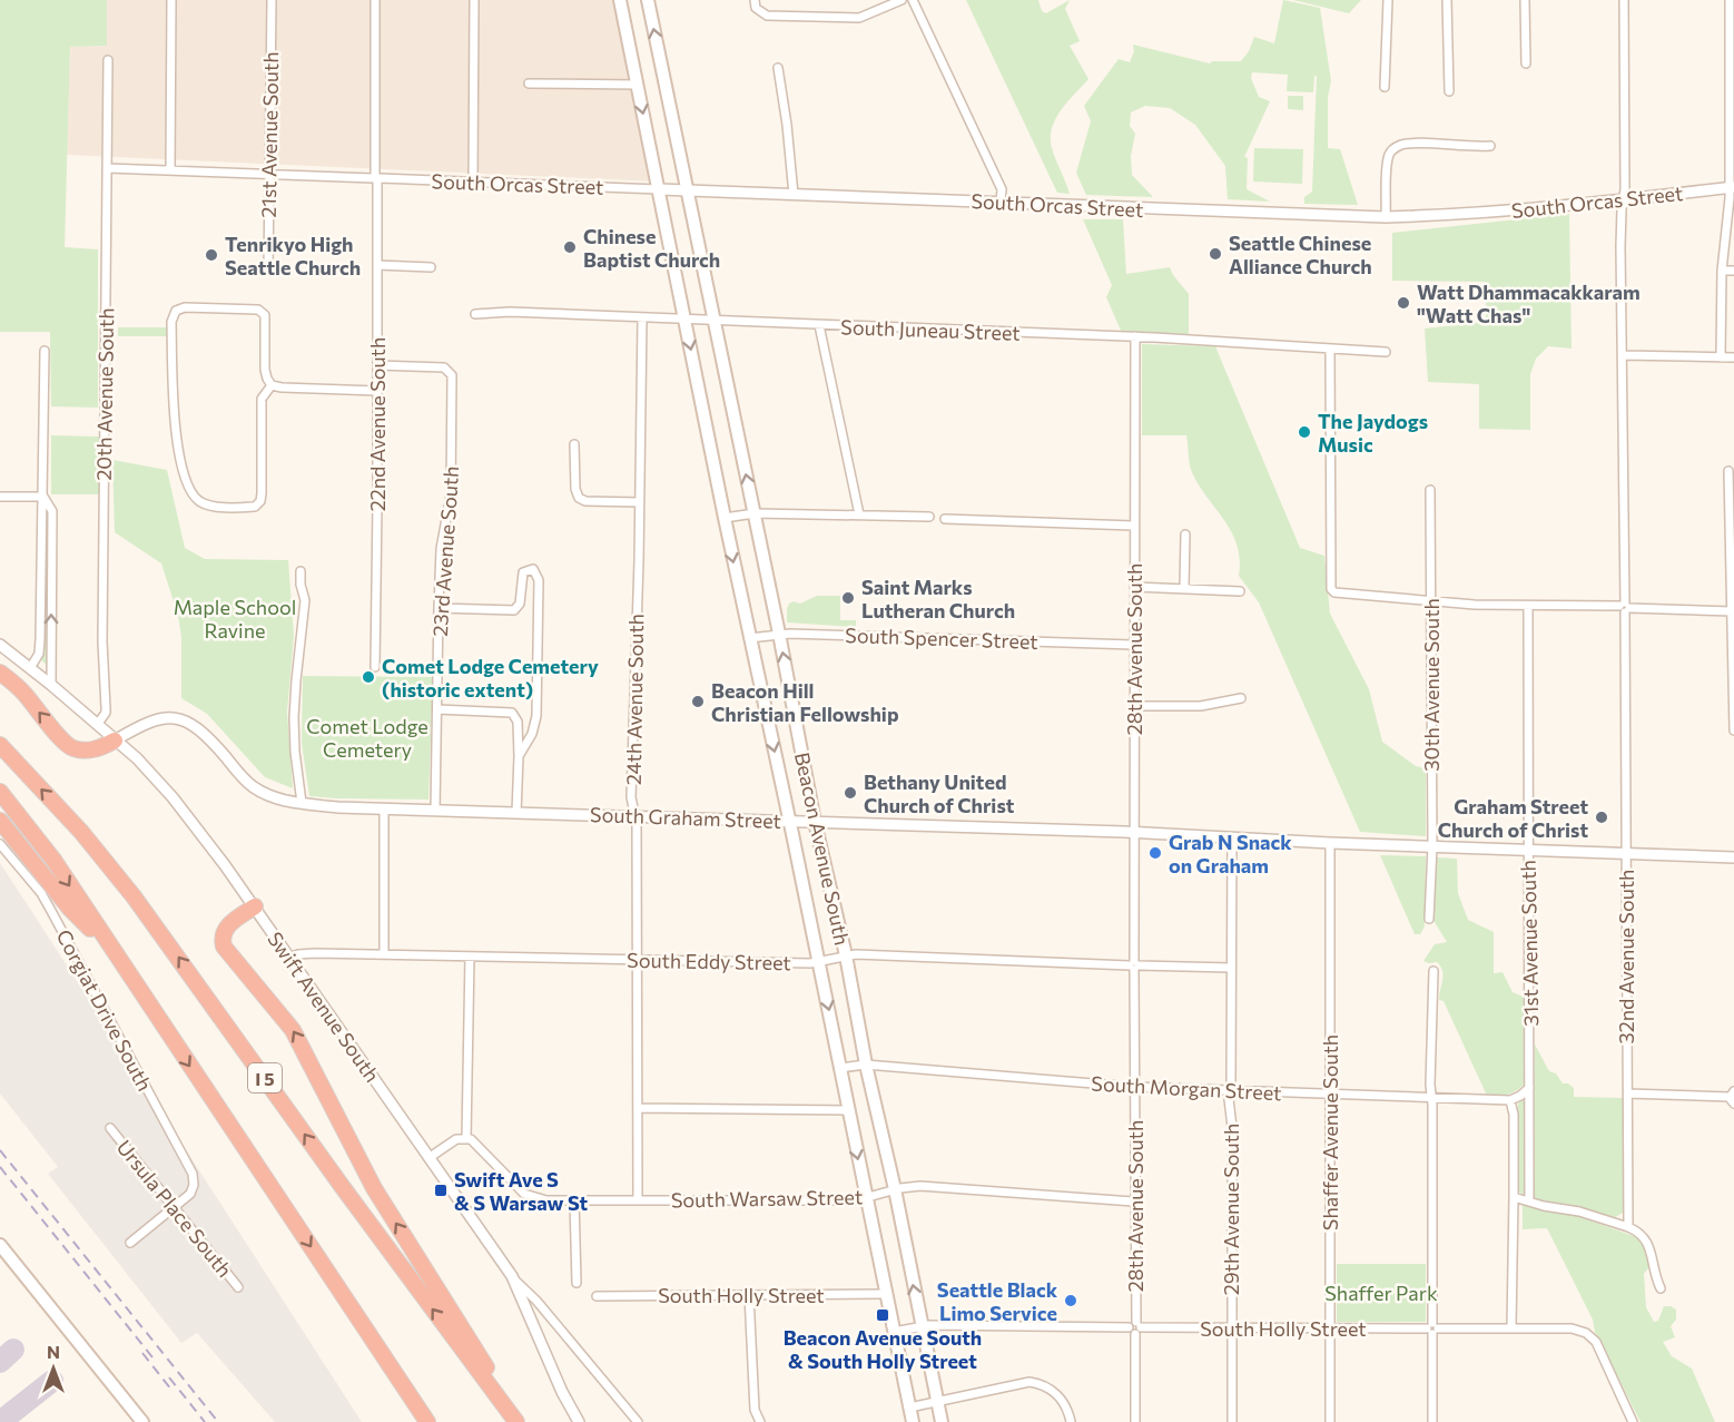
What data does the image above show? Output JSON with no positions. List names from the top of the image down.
{
  "streets": {
    "highway": ["I 5"],
    "main road": ["Beacon Avenue South"],
    "street": [
      "21st Avenue South",
      "South Orcas Street",
      "South Juneau Street",
      "20th Avenue South",
      "22nd Avenue South",
      "23rd Avenue South",
      "South Spencer Street",
      "28th Avenue South",
      "30th Avenue South",
      "24th Avenue South",
      "South Graham Street",
      "31st Avenue South",
      "32nd Avenue South",
      "South Eddy Street",
      "Swift Avenue South",
      "Corgiat Drive South",
      "South Morgan Street",
      "Shaffer Avenue South",
      "South Warsaw Street",
      "Ursula Place South",
      "29th Avenue South",
      "South Holly Street"
    ]
  },
  "crossings": [
    ["21st Avenue South", "South Orcas Street"],
    ["South Orcas Street", "20th Avenue South"],
    ["South Orcas Street", "22nd Avenue South"],
    ["South Orcas Street", "Beacon Avenue South"],
    ["South Orcas Street", "32nd Avenue South"],
    ["South Juneau Street", "28th Avenue South"],
    ["South Juneau Street", "24th Avenue South"],
    ["South Juneau Street", "Beacon Avenue South"],
    ["20th Avenue South", "Swift Avenue South"],
    ["22nd Avenue South", "23rd Avenue South"],
    ["23rd Avenue South", "South Graham Street"],
    ["South Spencer Street", "28th Avenue South"],
    ["South Spencer Street", "Beacon Avenue South"],
    ["28th Avenue South", "South Graham Street"],
    ["28th Avenue South", "South Eddy Street"],
    ["28th Avenue South", "South Morgan Street"],
    ["28th Avenue South", "South Warsaw Street"],
    ["28th Avenue South", "South Holly Street"],
    ["30th Avenue South", "South Graham Street"],
    ["24th Avenue South", "South Graham Street"],
    ["24th Avenue South", "South Eddy Street"],
    ["24th Avenue South", "South Warsaw Street"],
    ["South Graham Street", "Beacon Avenue South"],
    ["South Graham Street", "31st Avenue South"],
    ["South Graham Street", "32nd Avenue South"],
    ["South Graham Street", "Swift Avenue South"],
    ["South Graham Street", "Shaffer Avenue South"],
    ["South Graham Street", "29th Avenue South"],
    ["Beacon Avenue South", "South Eddy Street"],
    ["Beacon Avenue South", "South Morgan Street"],
    ["Beacon Avenue South", "South Warsaw Street"],
    ["Beacon Avenue South", "South Holly Street"],
    ["South Eddy Street", "Swift Avenue South"],
    ["South Eddy Street", "29th Avenue South"],
    ["Corgiat Drive South", "Ursula Place South"],
    ["South Morgan Street", "Shaffer Avenue South"],
    ["South Morgan Street", "29th Avenue South"],
    ["Shaffer Avenue South", "South Holly Street"],
    ["29th Avenue South", "South Holly Street"]
  ],
  "parks": ["Maple School Ravine", "Comet Lodge Cemetery", "Shaffer Park"],
  "places": {
    "other": [
      "Chinese Baptist Church",
      "Seattle Chinese Alliance Church",
      "Tenrikyo High Seattle Church",
      "Watt Dhammacakkaram \"Watt Chas\"",
      "The Jaydogs Music",
      "Saint Marks Lutheran Church",
      "Comet Lodge Cemetery (historic extent)",
      "Beacon Hill Christian Fellowship",
      "Bethany United Church of Christ",
      "Graham Street Church of Christ",
      "Grab N Snack on Graham",
      "Seattle Black Limo Service"
    ],
    "transit": ["Swift Ave S & S Warsaw St", "Beacon Avenue South & South Holly Street"]
  },
  "north": "top"
}
